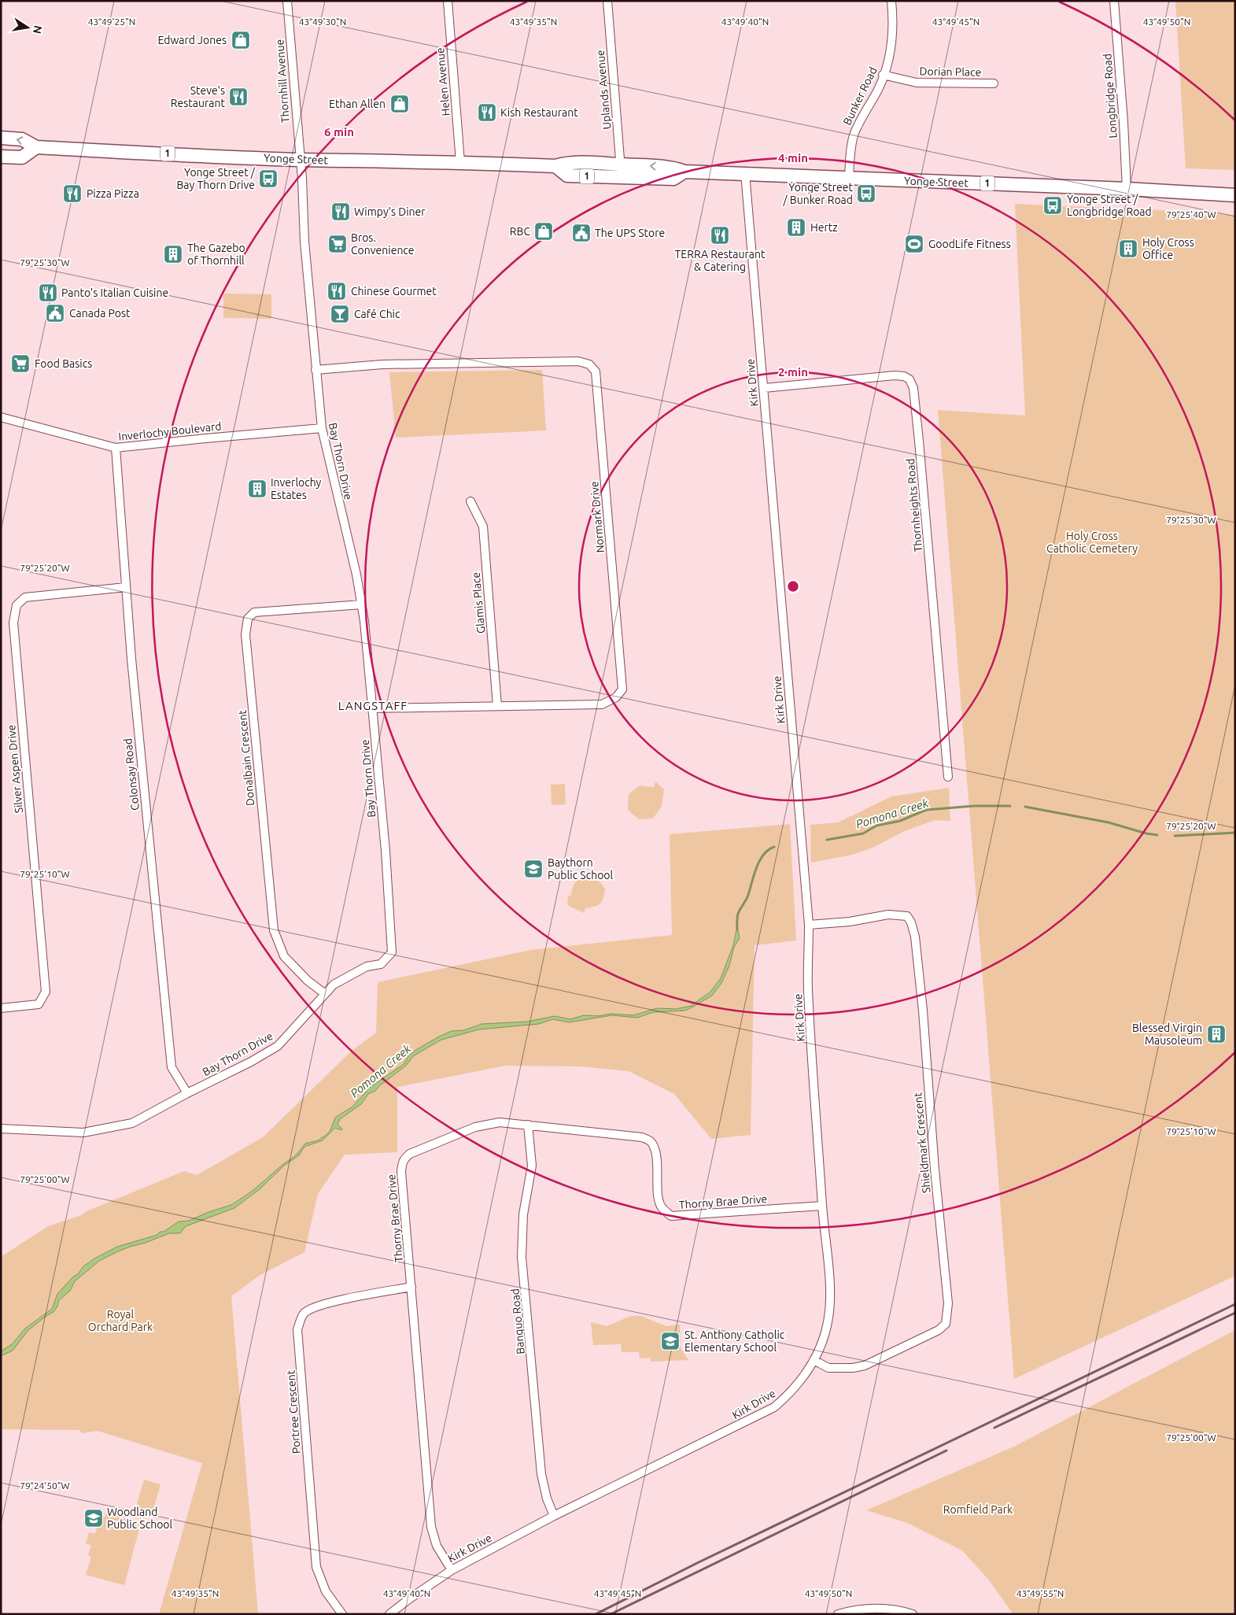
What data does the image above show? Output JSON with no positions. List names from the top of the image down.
{
  "streets": {
    "main road": ["1", "Yonge Street"],
    "street": [
      "Dorian Place",
      "Thornhill Avenue",
      "Helen Avenue",
      "Uplands Avenue",
      "Bunker Road",
      "Longbridge Road",
      "Kirk Drive",
      "Inverlochy Boulevard",
      "Bay Thorn Drive",
      "Thornheights Road",
      "Normark Drive",
      "Glamis Place",
      "Donalbain Crescent",
      "Silver Aspen Drive",
      "Colonsay Road",
      "Shieldmark Crescent",
      "Thorny Brae Drive",
      "Banquo Road",
      "Portree Crescent"
    ]
  },
  "crossings": [
    ["Dorian Place", "Bunker Road"],
    ["Thornhill Avenue", "Yonge Street"],
    ["Thornhill Avenue", "Bay Thorn Drive"],
    ["Helen Avenue", "Yonge Street"],
    ["Uplands Avenue", "Yonge Street"],
    ["Bunker Road", "Yonge Street"],
    ["Longbridge Road", "Yonge Street"],
    ["Yonge Street", "Kirk Drive"],
    ["Yonge Street", "Bay Thorn Drive"],
    ["Kirk Drive", "Thornheights Road"],
    ["Kirk Drive", "Shieldmark Crescent"],
    ["Kirk Drive", "Thorny Brae Drive"],
    ["Kirk Drive", "Banquo Road"],
    ["Inverlochy Boulevard", "Bay Thorn Drive"],
    ["Inverlochy Boulevard", "Colonsay Road"],
    ["Bay Thorn Drive", "Normark Drive"],
    ["Bay Thorn Drive", "Donalbain Crescent"],
    ["Bay Thorn Drive", "Colonsay Road"],
    ["Normark Drive", "Glamis Place"],
    ["Silver Aspen Drive", "Colonsay Road"],
    ["Thorny Brae Drive", "Banquo Road"],
    ["Thorny Brae Drive", "Portree Crescent"]
  ],
  "districts": ["LANGSTAFF"],
  "water": ["Pomona Creek"],
  "parks": ["Holy Cross Catholic Cemetery", "Royal Orchard Park", "Romfield Park"],
  "places": {
    "shop": ["Edward Jones", "Ethan Allen", "RBC"],
    "restaurant": [
      "Steve's Restaurant",
      "Kish Restaurant",
      "Pizza Pizza",
      "Wimpy's Diner",
      "TERRA Restaurant & Catering",
      "Chinese Gourmet",
      "Panto's Italian Cuisine"
    ],
    "bus stop": ["Yonge Street / Bay Thorn Drive", "Yonge Street / Bunker Road", "Yonge Street / Longbridge Road"],
    "building": [
      "Hertz",
      "Holy Cross Office",
      "The Gazebo of Thornhill",
      "Inverlochy Estates",
      "Blessed Virgin Mausoleum"
    ],
    "public building": ["The UPS Store", "Canada Post"],
    "supermarket": ["Bros. Convenience", "Food Basics"],
    "sports": ["GoodLife Fitness"],
    "bar": ["Café Chic"],
    "school or university": ["Baythorn Public School", "St. Anthony Catholic Elementary School", "Woodland Public School"]
  },
  "north": "right",
  "coordinates": [
    "43°49'25\"N",
    "43°49'30\"N",
    "43°49'35\"N",
    "43°49'40\"N",
    "43°49'45\"N",
    "43°49'50\"N",
    "79°25'40\"W",
    "79°25'30\"W",
    "79°25'20\"W",
    "79°25'10\"W",
    "79°25'00\"W",
    "79°24'50\"W",
    "43°49'55\"N"
  ],
  "rings": ["6 min", "4 min", "2 min"]
}
